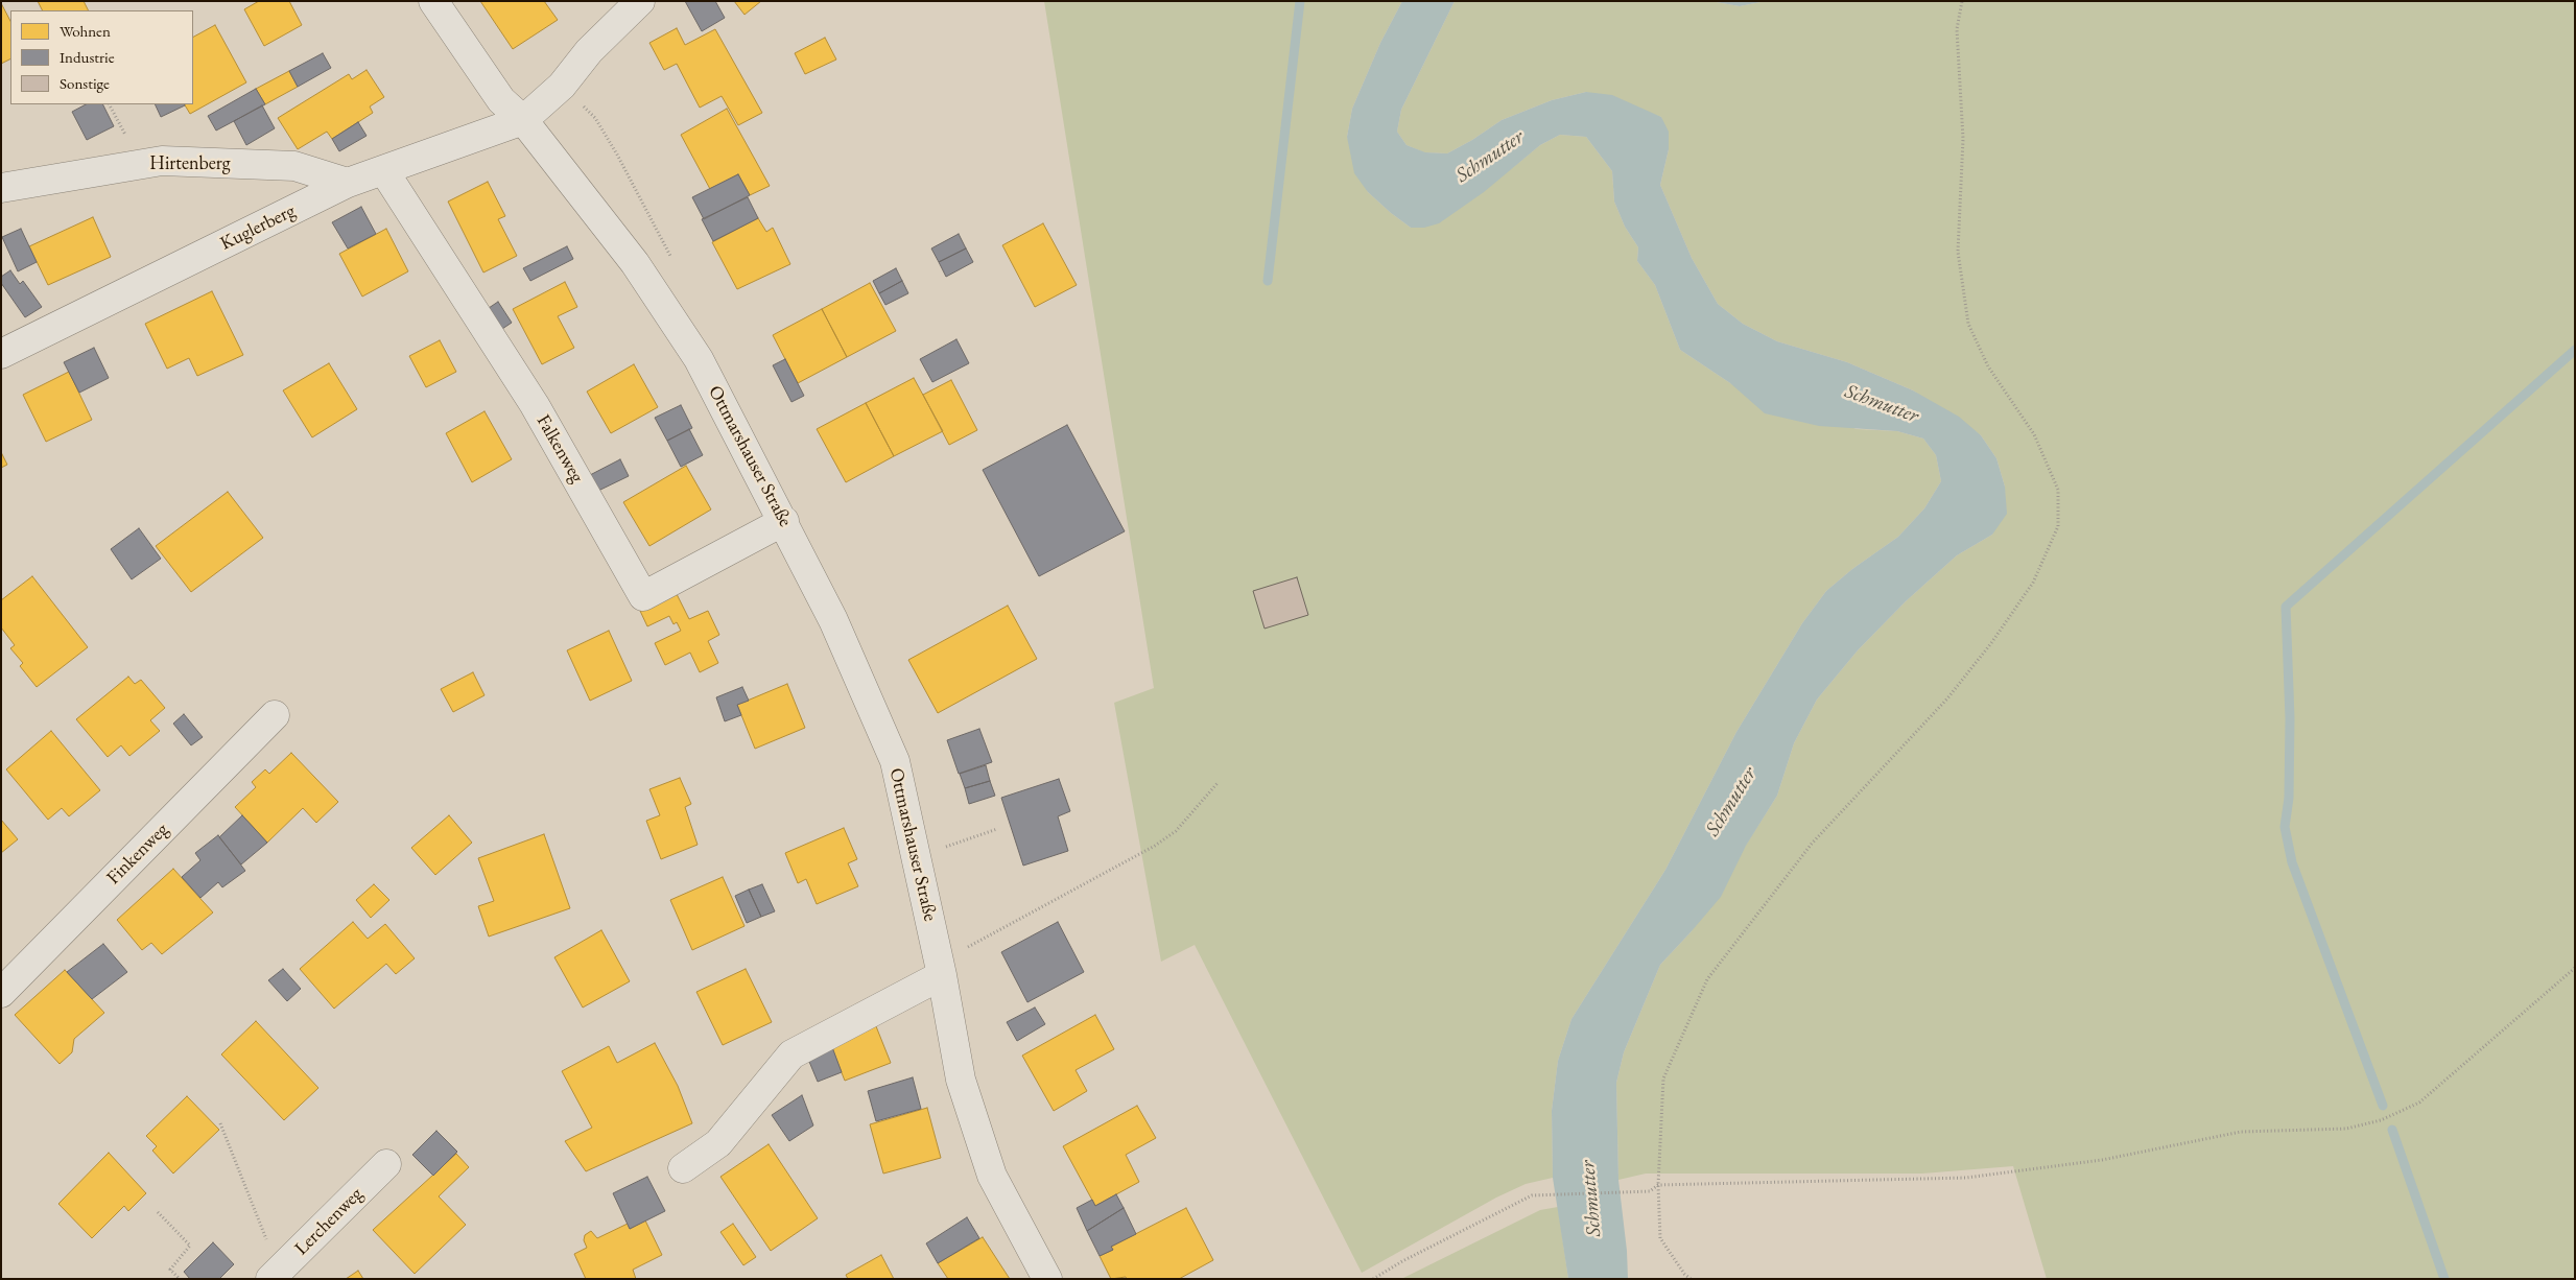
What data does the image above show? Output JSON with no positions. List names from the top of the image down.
{
  "streets": {
    "street": [
      "Hirtenberg",
      "Kuglerberg",
      "Falkenweg",
      "Ottmarshauser Straße",
      "Finkenweg",
      "Lerchenweg"
    ]
  },
  "crossings": [
    ["Hirtenberg", "Kuglerberg"],
    ["Kuglerberg", "Falkenweg"],
    ["Kuglerberg", "Ottmarshauser Straße"],
    ["Falkenweg", "Ottmarshauser Straße"]
  ],
  "water": ["Schmutter"],
  "legend": ["Wohnen", "Industrie", "Sonstige"]
}
